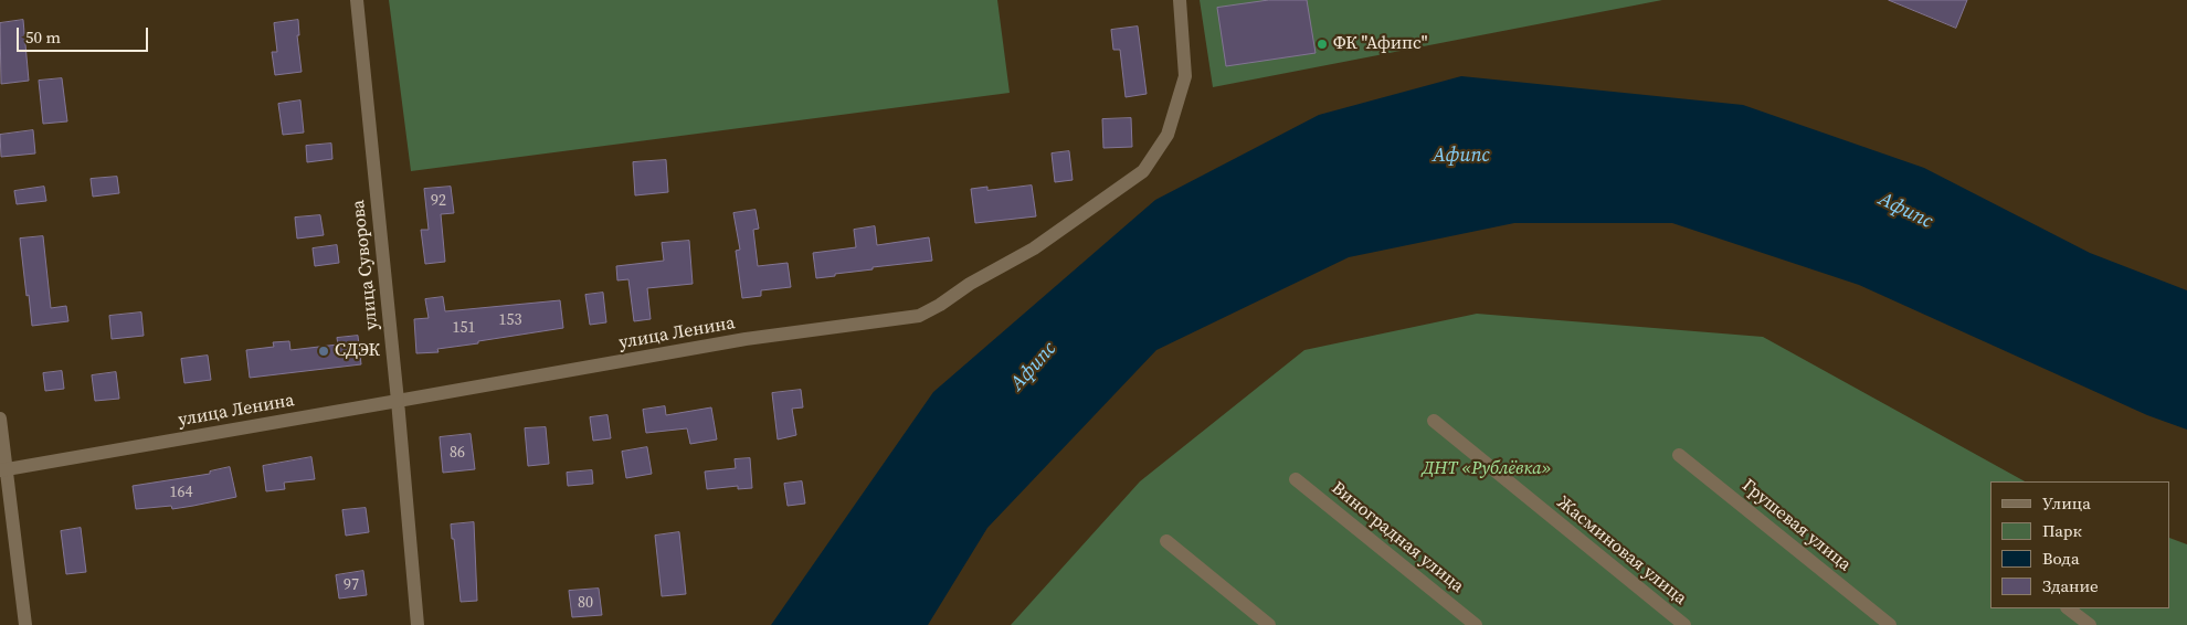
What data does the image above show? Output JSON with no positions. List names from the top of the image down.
{
  "streets": {
    "street": [
      "улица Суворова",
      "улица Ленина",
      "Грушевая улица",
      "Виноградная улица",
      "Жасминовая улица"
    ]
  },
  "crossings": [
    ["улица Суворова", "улица Ленина"]
  ],
  "water": ["Афипс"],
  "parks": ["ДНТ «Рублёвка»"],
  "places": ["ФК \"Афипс\"", "СДЭК"],
  "house_numbers": [
    "92",
    "153",
    "151",
    "86",
    "164",
    "97",
    "80"
  ],
  "legend": [
    "Улица",
    "Парк",
    "Вода",
    "Здание"
  ],
  "scale_bar": "50 m"
}
